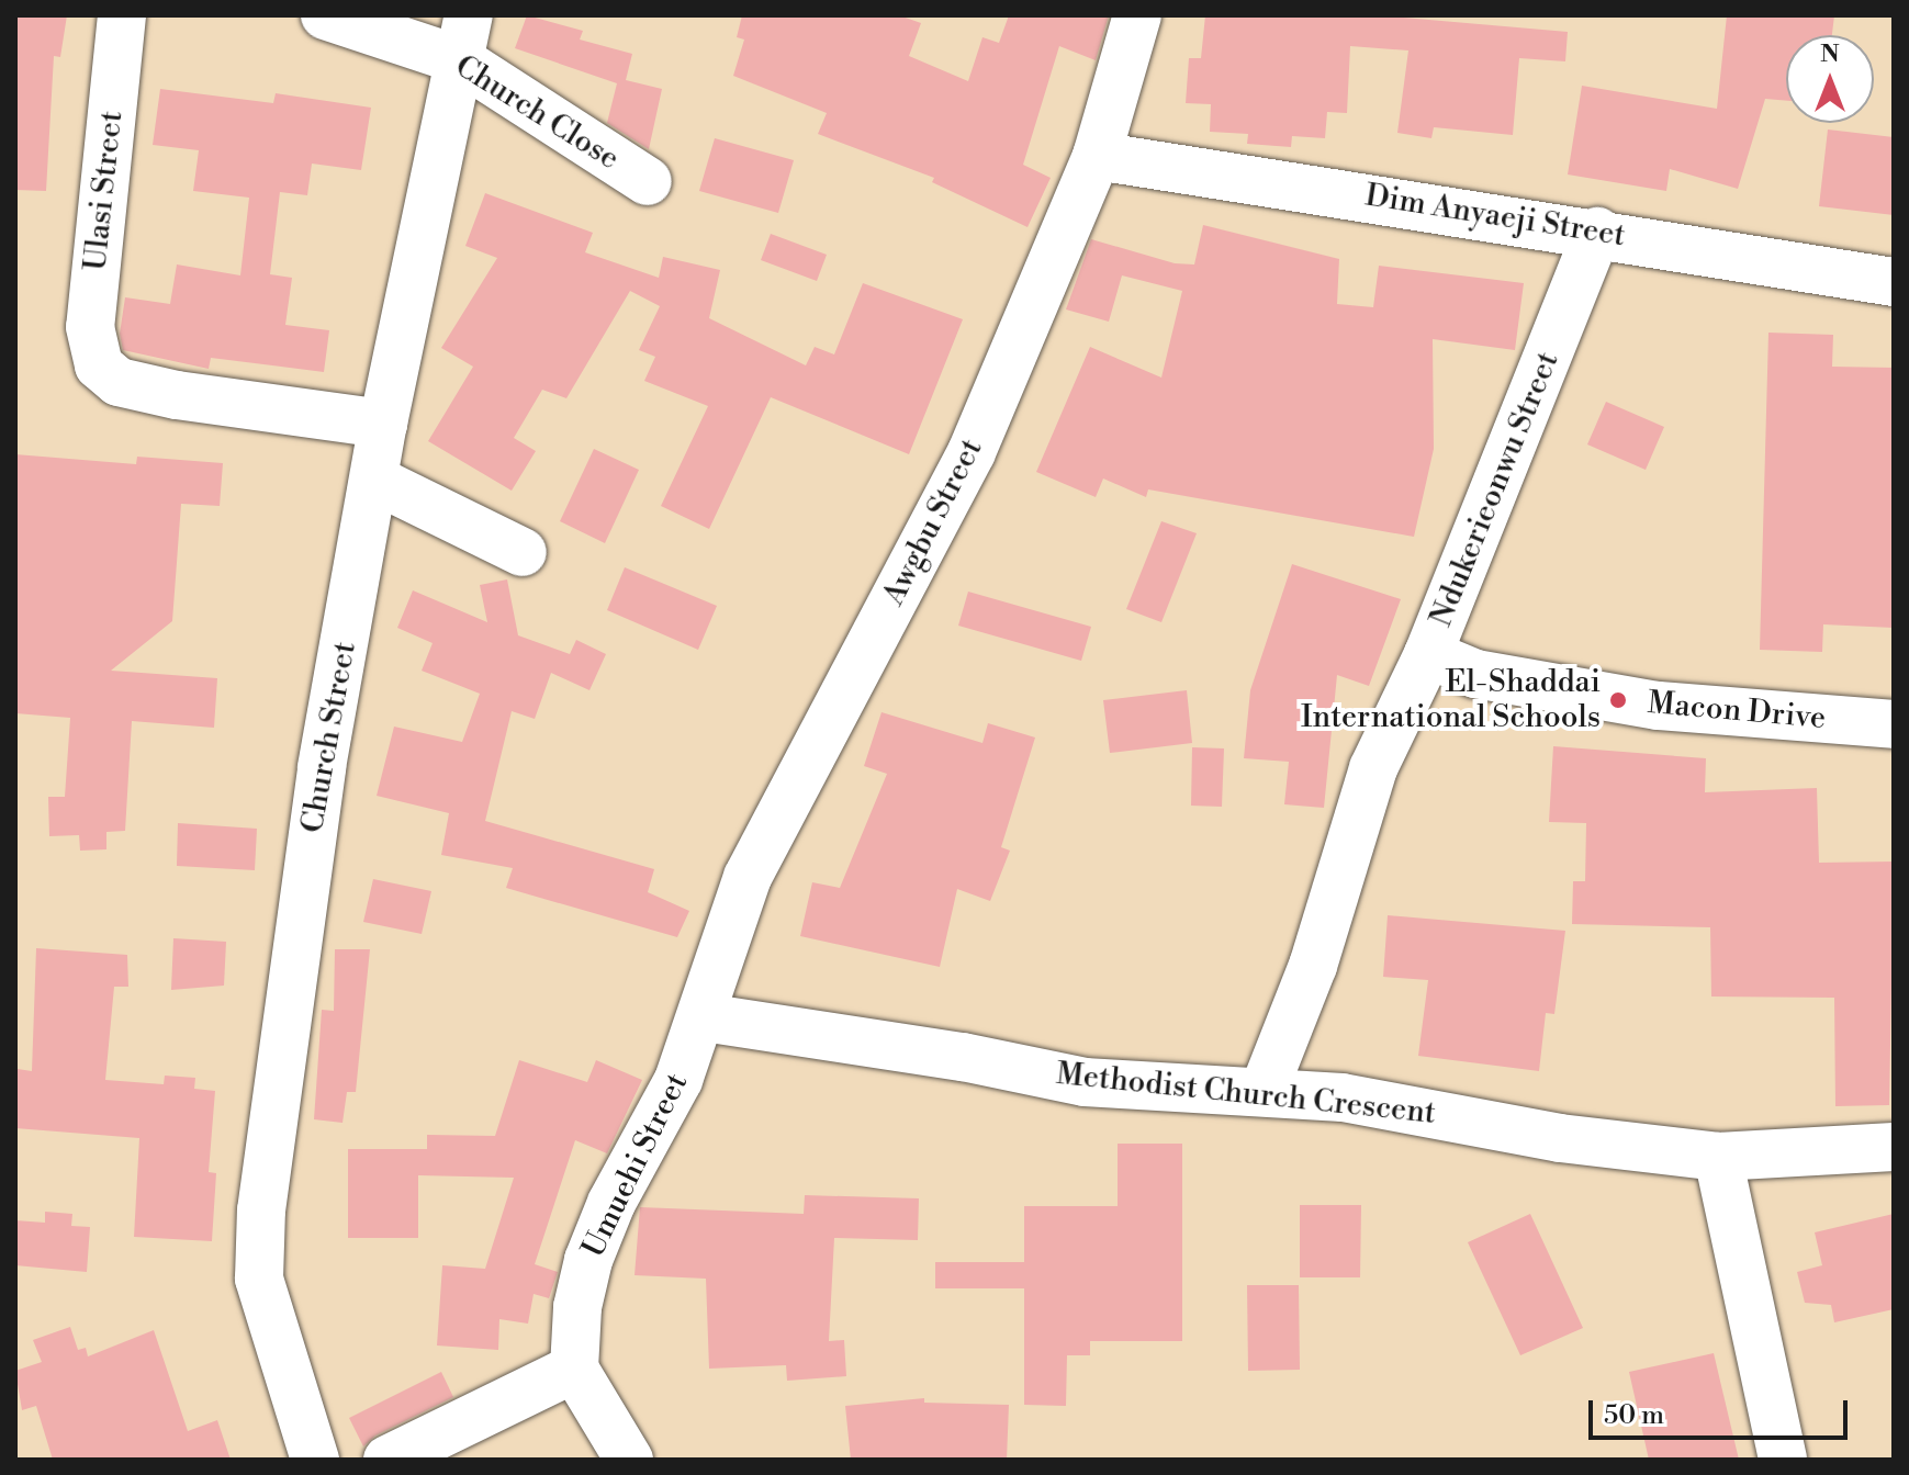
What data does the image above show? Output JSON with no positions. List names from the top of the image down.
{
  "streets": {
    "street": [
      "Church Close",
      "Ulasi Street",
      "Dim Anyaeji Street",
      "Ndukerieonwu Street",
      "Awgbu Street",
      "Macon Drive",
      "Church Street",
      "Methodist Church Crescent",
      "Umuehi Street"
    ]
  },
  "crossings": [
    ["Church Close", "Church Street"],
    ["Ulasi Street", "Church Street"],
    ["Dim Anyaeji Street", "Ndukerieonwu Street"],
    ["Dim Anyaeji Street", "Awgbu Street"],
    ["Ndukerieonwu Street", "Macon Drive"],
    ["Ndukerieonwu Street", "Methodist Church Crescent"],
    ["Awgbu Street", "Methodist Church Crescent"],
    ["Awgbu Street", "Umuehi Street"],
    ["Methodist Church Crescent", "Umuehi Street"]
  ],
  "places": ["El-Shaddai International Schools"],
  "scale_bar": "50 m",
  "north": "top"
}
